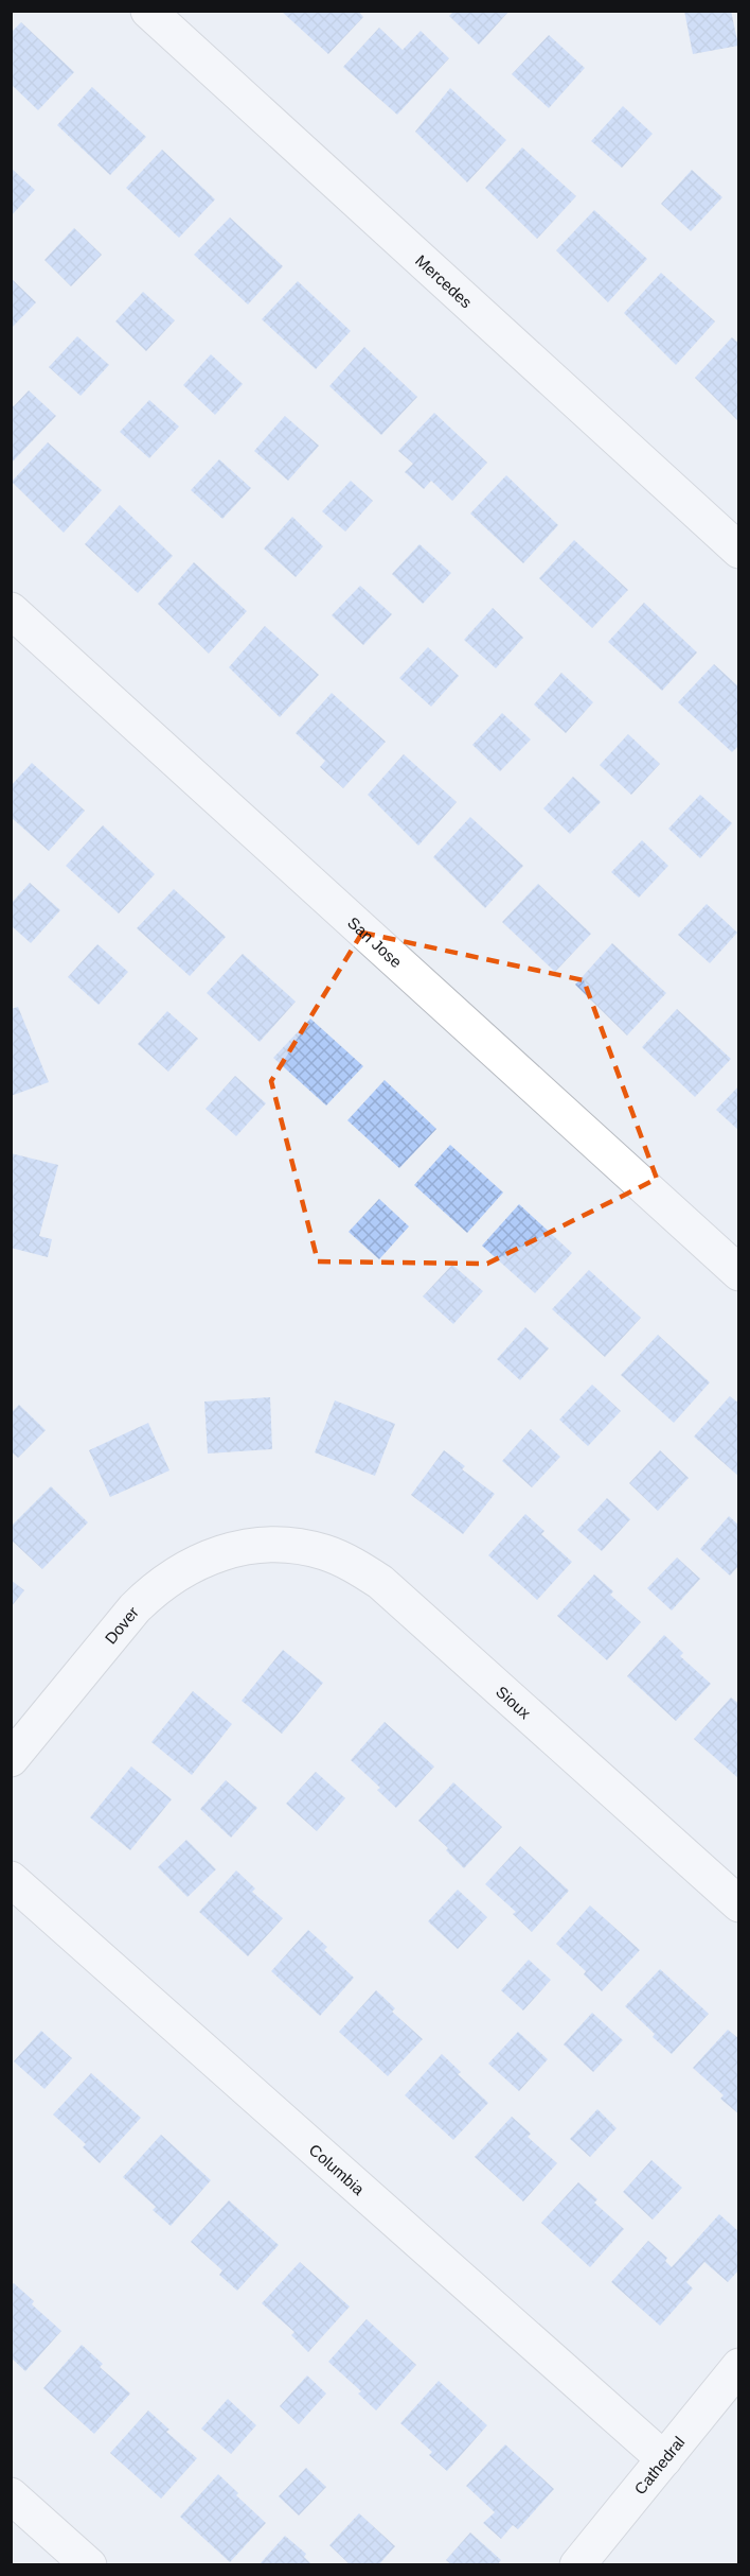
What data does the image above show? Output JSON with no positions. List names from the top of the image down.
{
  "streets": {
    "street": [
      "Mercedes",
      "San Jose",
      "Dover",
      "Sioux",
      "Columbia",
      "Cathedral"
    ]
  },
  "crossings": [
    ["Dover", "Sioux"],
    ["Columbia", "Cathedral"]
  ]
}
